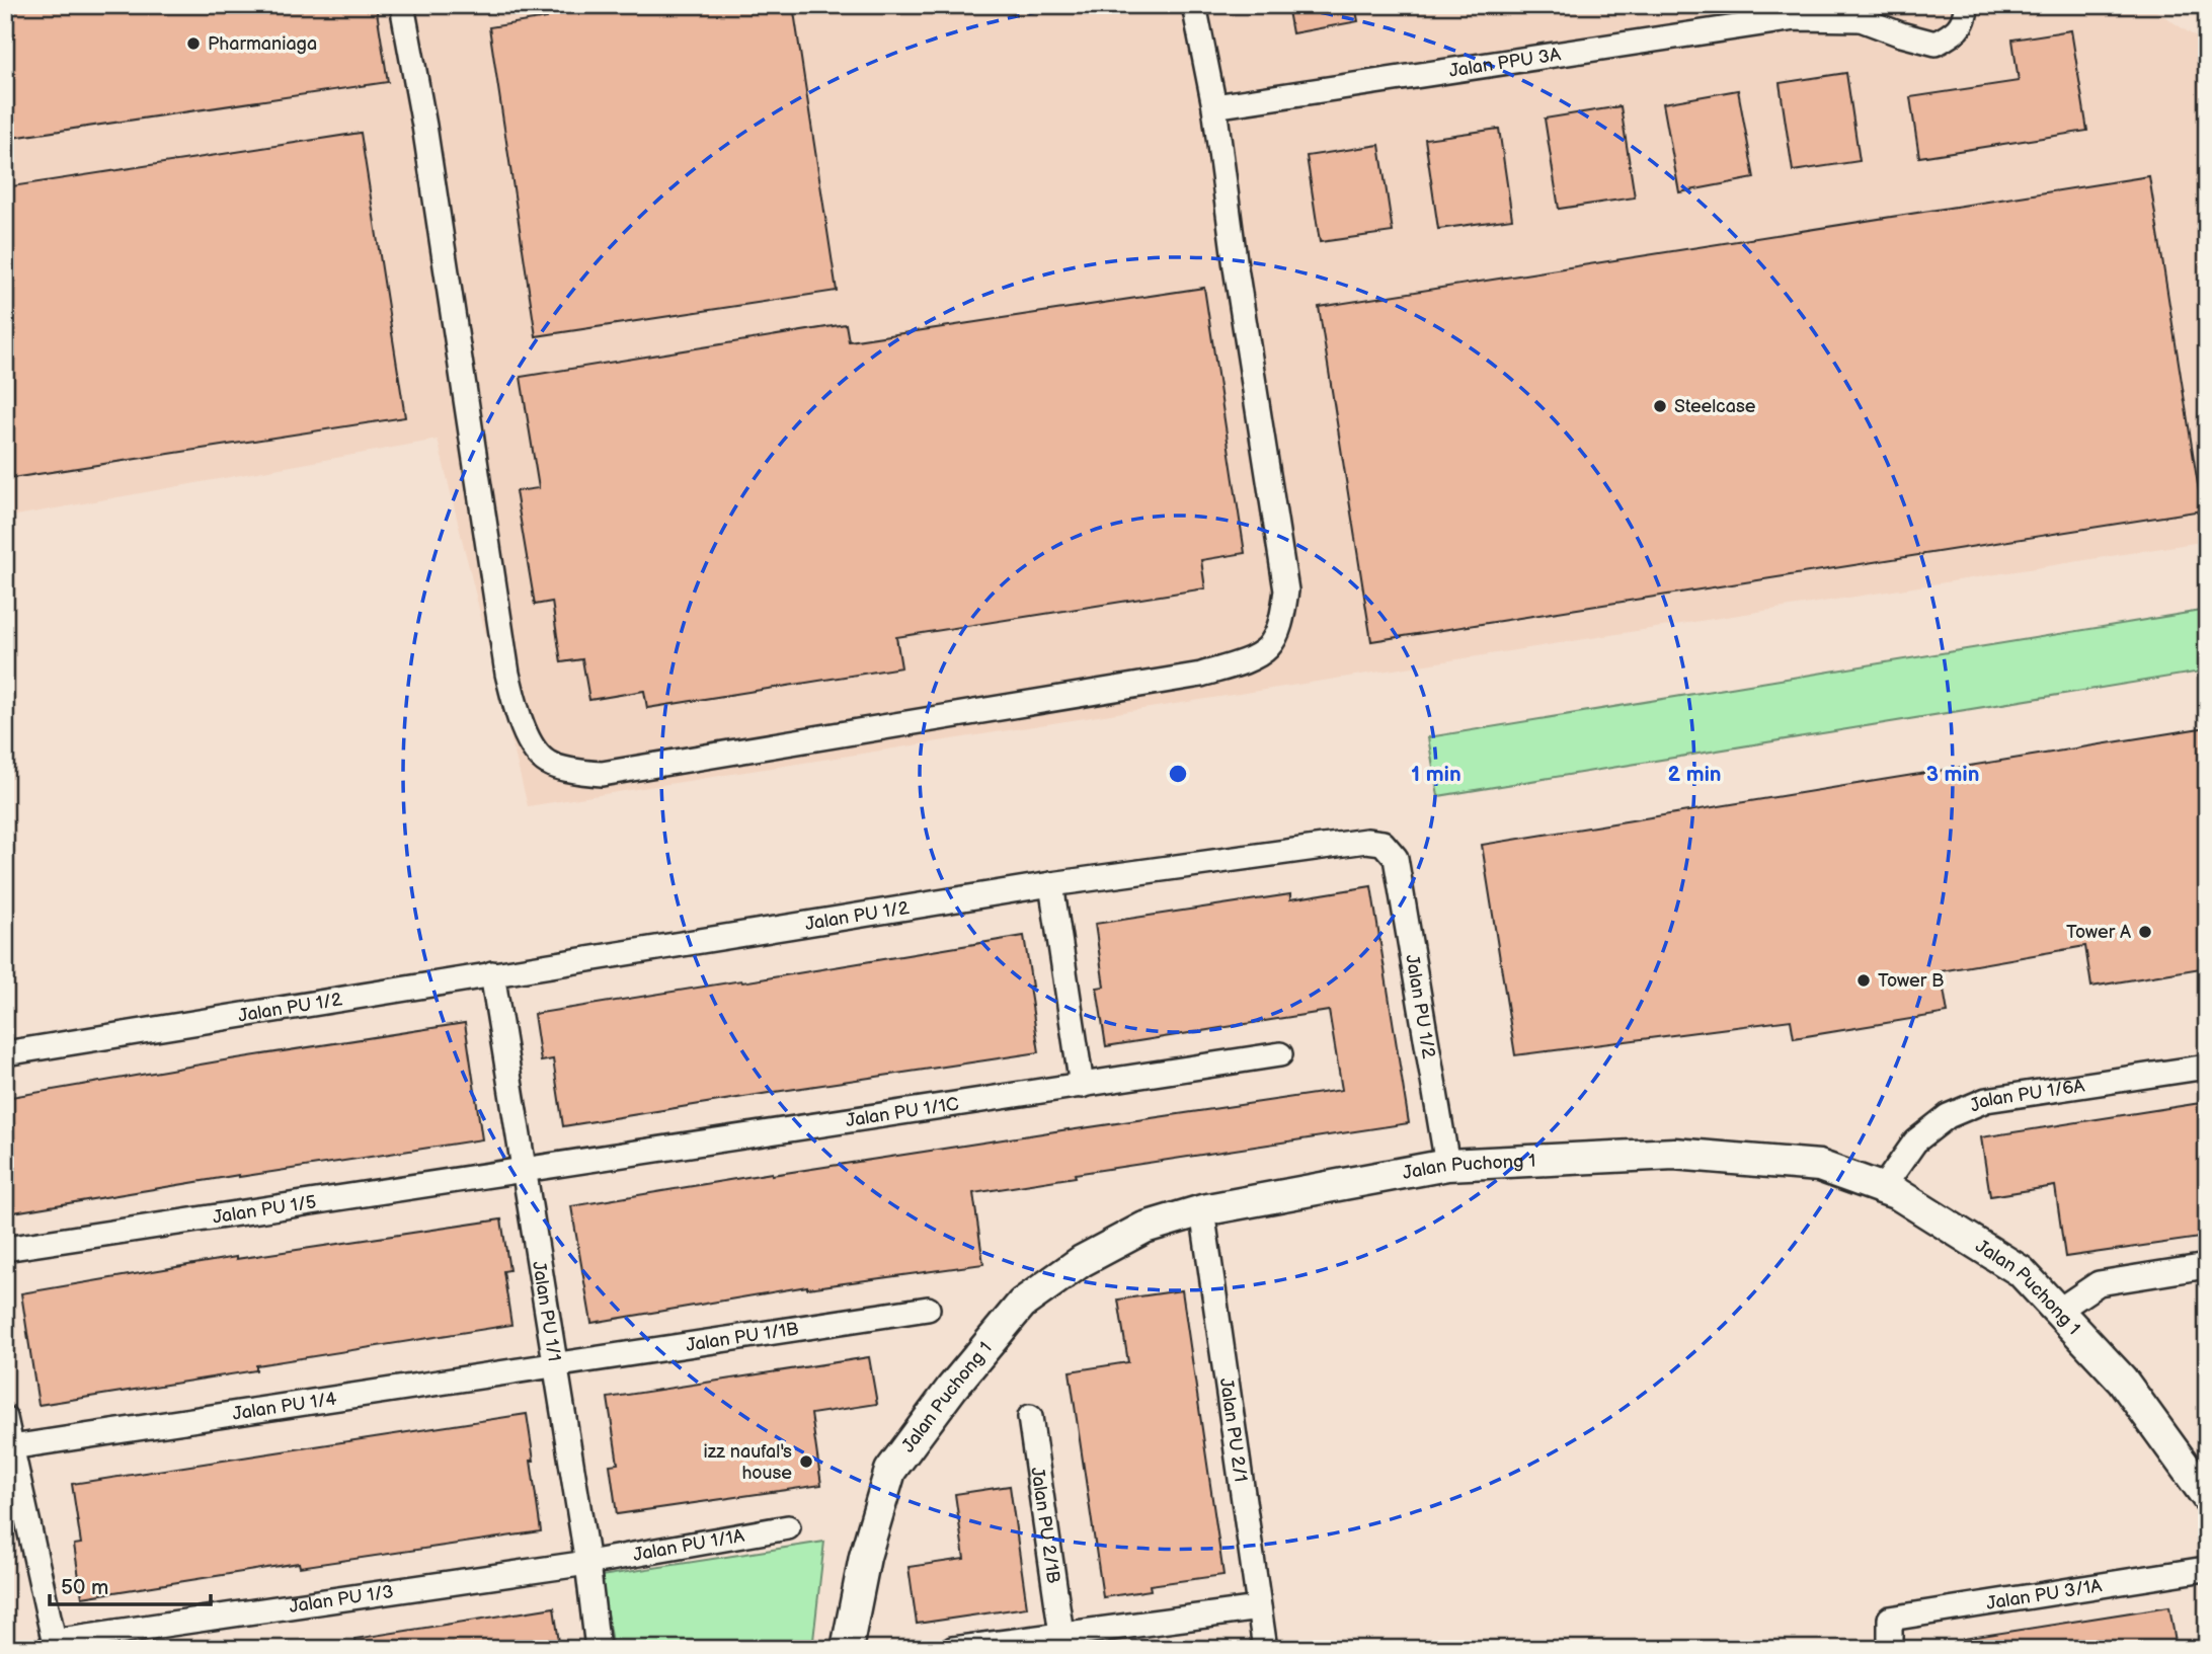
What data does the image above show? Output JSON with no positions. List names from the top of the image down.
{
  "streets": {
    "street": [
      "Jalan PPU 3A",
      "Jalan PU 1/2",
      "Jalan PU 1/6A",
      "Jalan PU 1/1C",
      "Jalan Puchong 1",
      "Jalan PU 1/5",
      "Jalan PU 1/1",
      "Jalan PU 1/1B",
      "Jalan PU 1/4",
      "Jalan PU 2/1",
      "Jalan PU 2/1B",
      "Jalan PU 1/1A",
      "Jalan PU 3/1A",
      "Jalan PU 1/3"
    ]
  },
  "crossings": [
    ["Jalan PU 1/2", "Jalan Puchong 1"],
    ["Jalan PU 1/2", "Jalan PU 1/1"],
    ["Jalan PU 1/6A", "Jalan Puchong 1"],
    ["Jalan PU 1/1C", "Jalan PU 1/5"],
    ["Jalan PU 1/1C", "Jalan PU 1/1"],
    ["Jalan Puchong 1", "Jalan PU 2/1"],
    ["Jalan PU 1/5", "Jalan PU 1/1"],
    ["Jalan PU 1/1", "Jalan PU 1/1B"],
    ["Jalan PU 1/1", "Jalan PU 1/4"],
    ["Jalan PU 1/1", "Jalan PU 1/1A"],
    ["Jalan PU 1/1", "Jalan PU 1/3"],
    ["Jalan PU 1/1B", "Jalan PU 1/4"],
    ["Jalan PU 1/1A", "Jalan PU 1/3"]
  ],
  "places": [
    "Pharmaniaga",
    "Steelcase",
    "Tower A",
    "Tower B",
    "izz naufal's house"
  ],
  "scale_bar": "50 m",
  "rings": ["1 min", "2 min", "3 min"]
}
